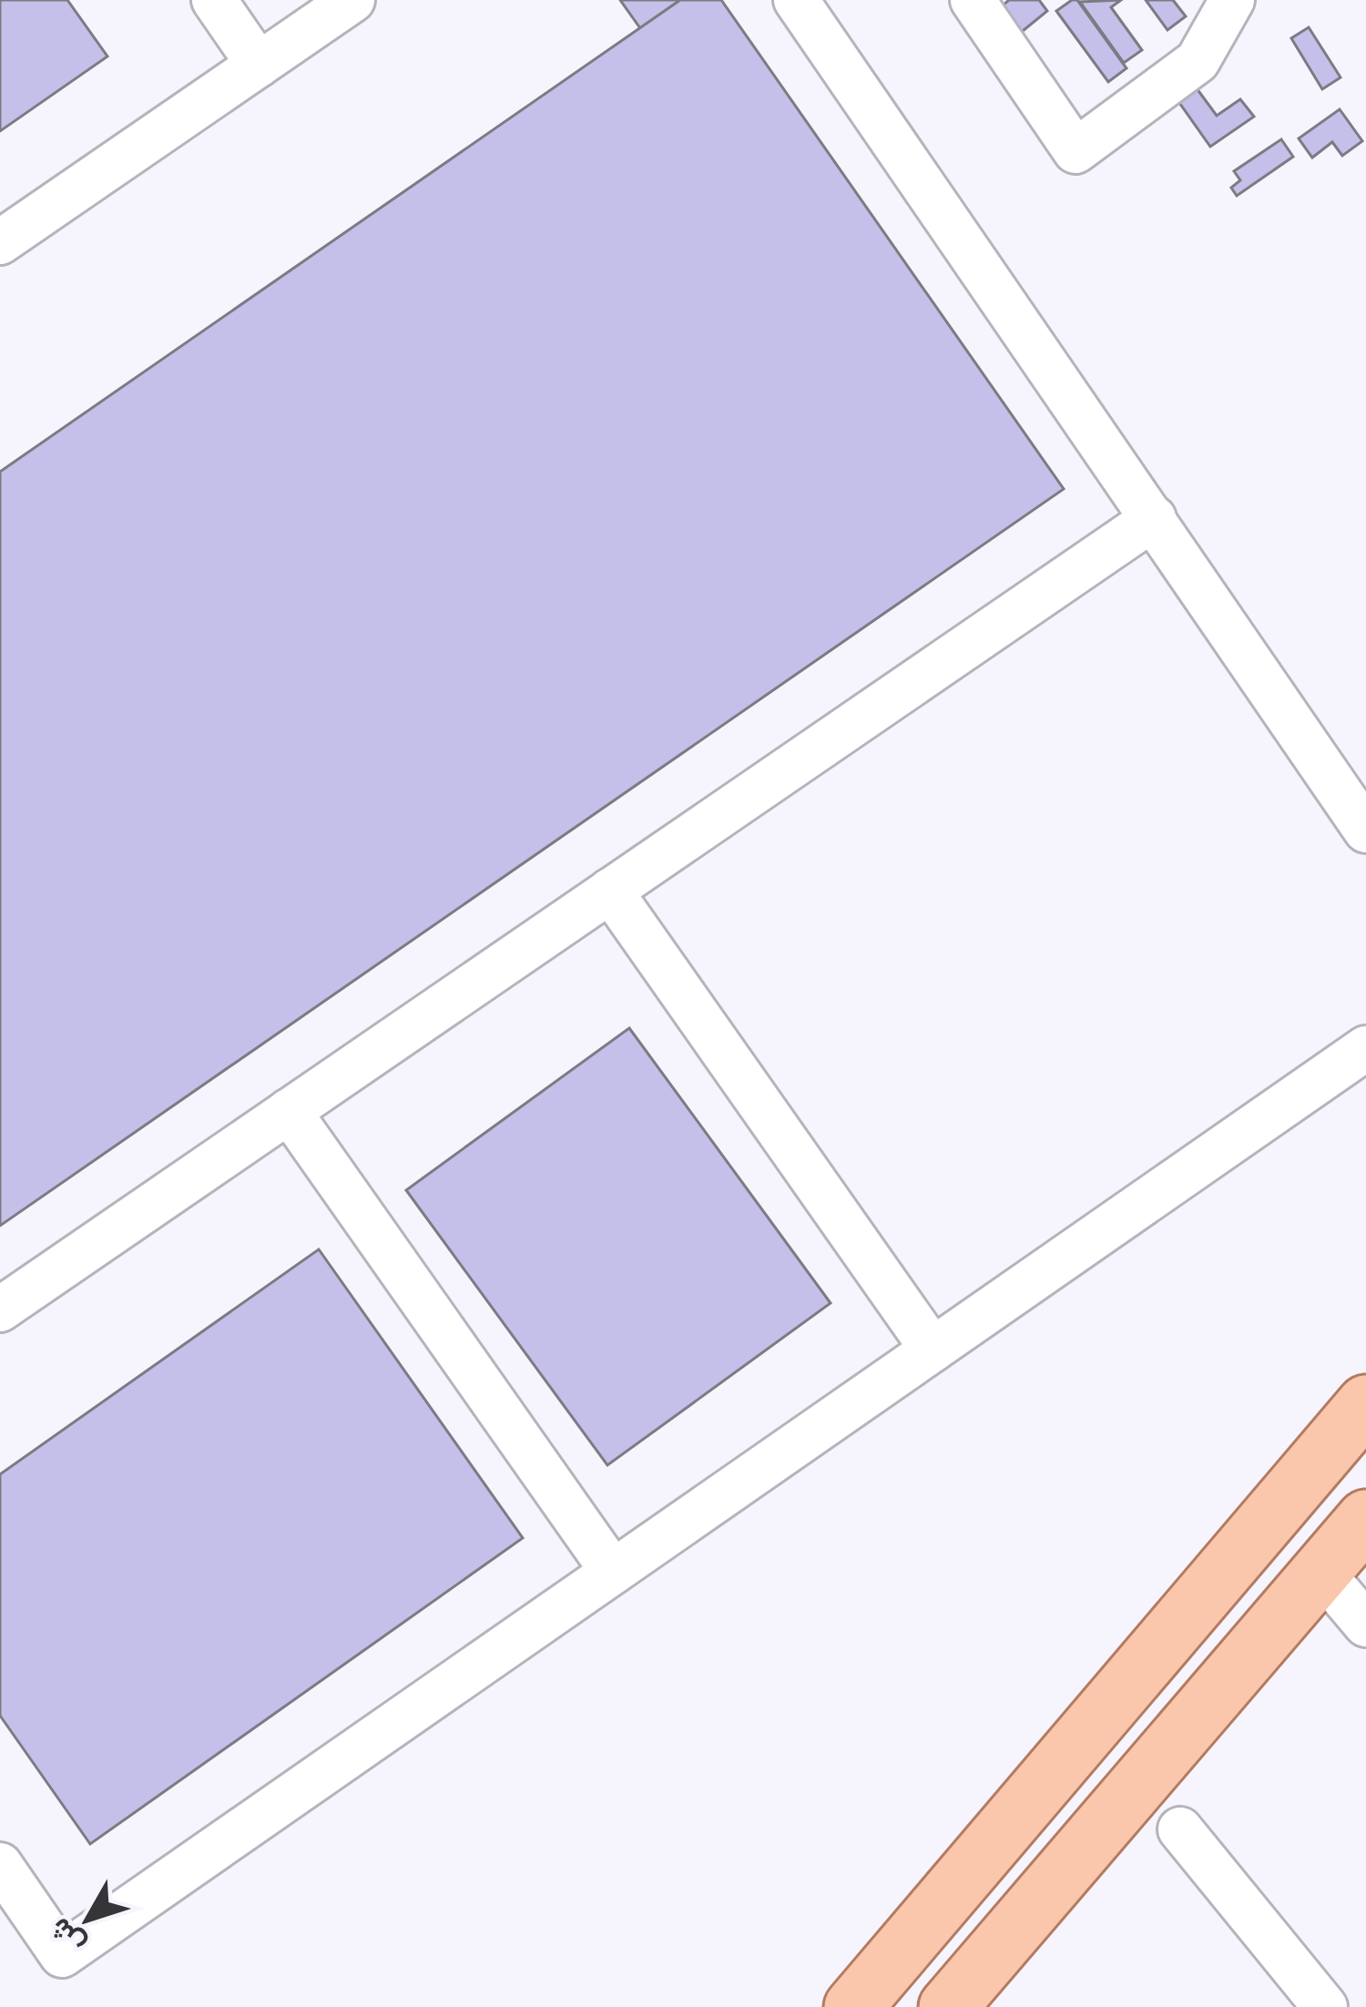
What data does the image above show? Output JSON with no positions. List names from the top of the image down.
{
  "north": "bottom left"
}
